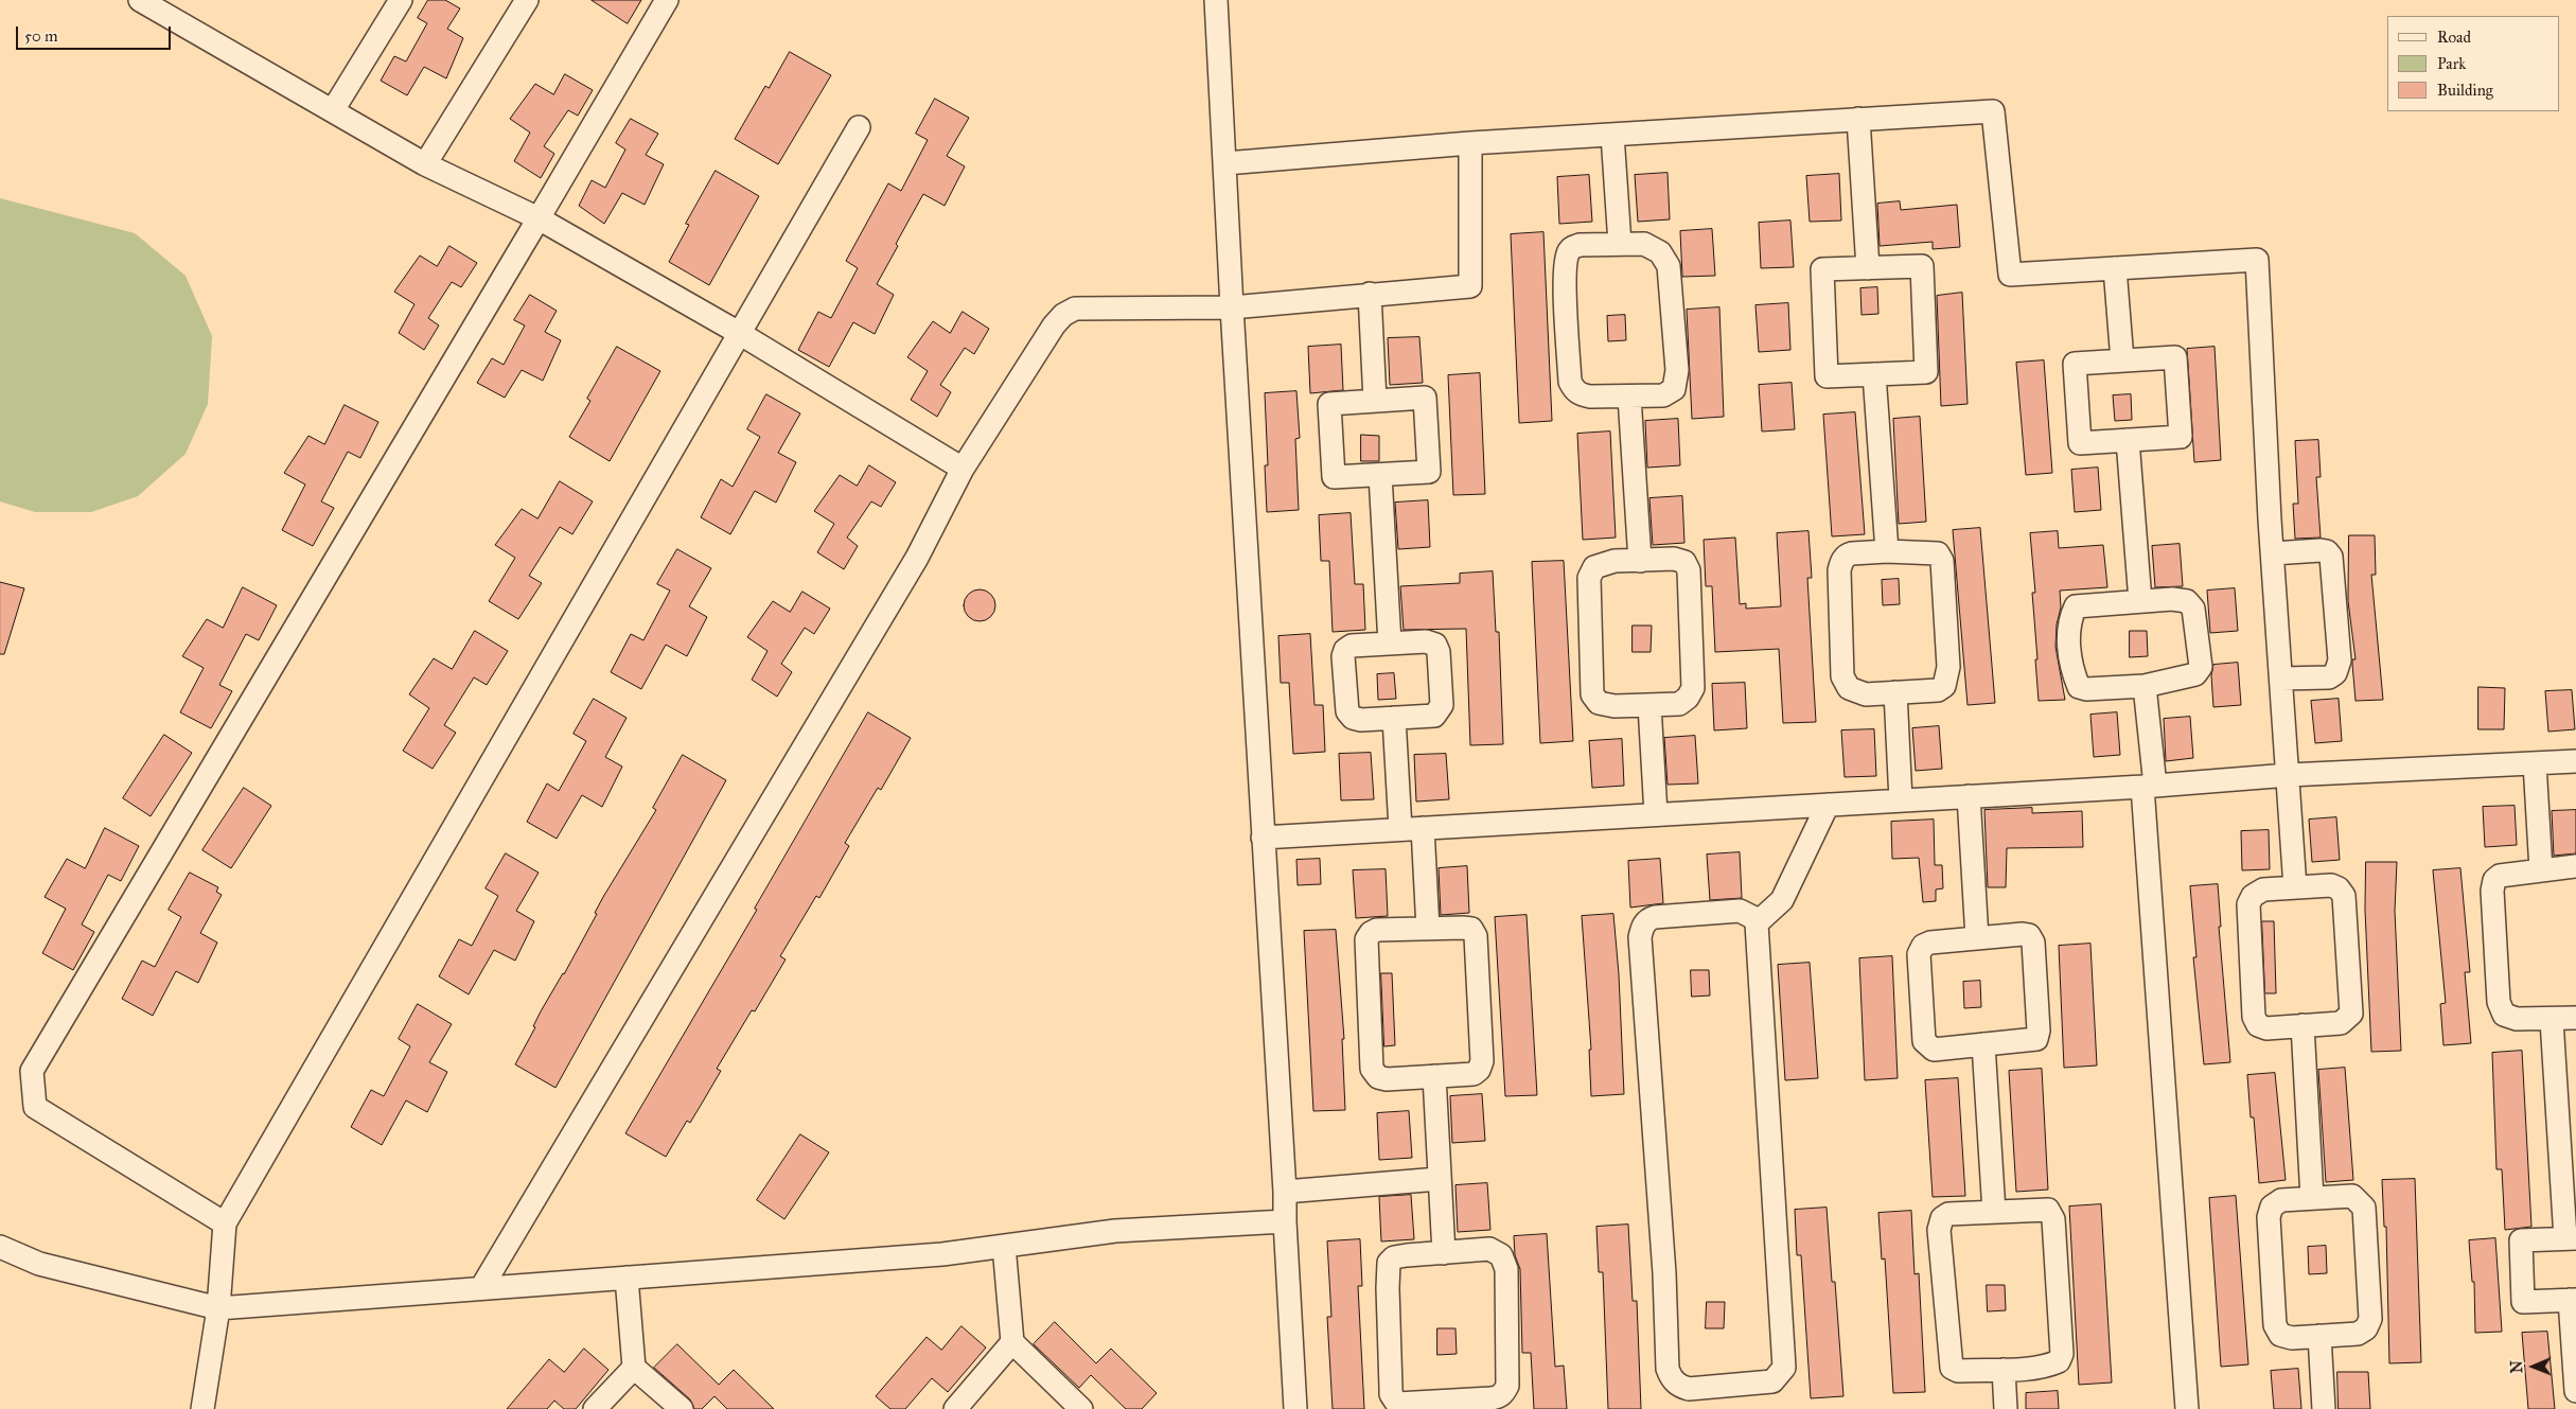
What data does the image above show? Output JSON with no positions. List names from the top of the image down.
{
  "legend": ["Road", "Park", "Building"],
  "scale_bar": "50 m",
  "north": "left"
}
